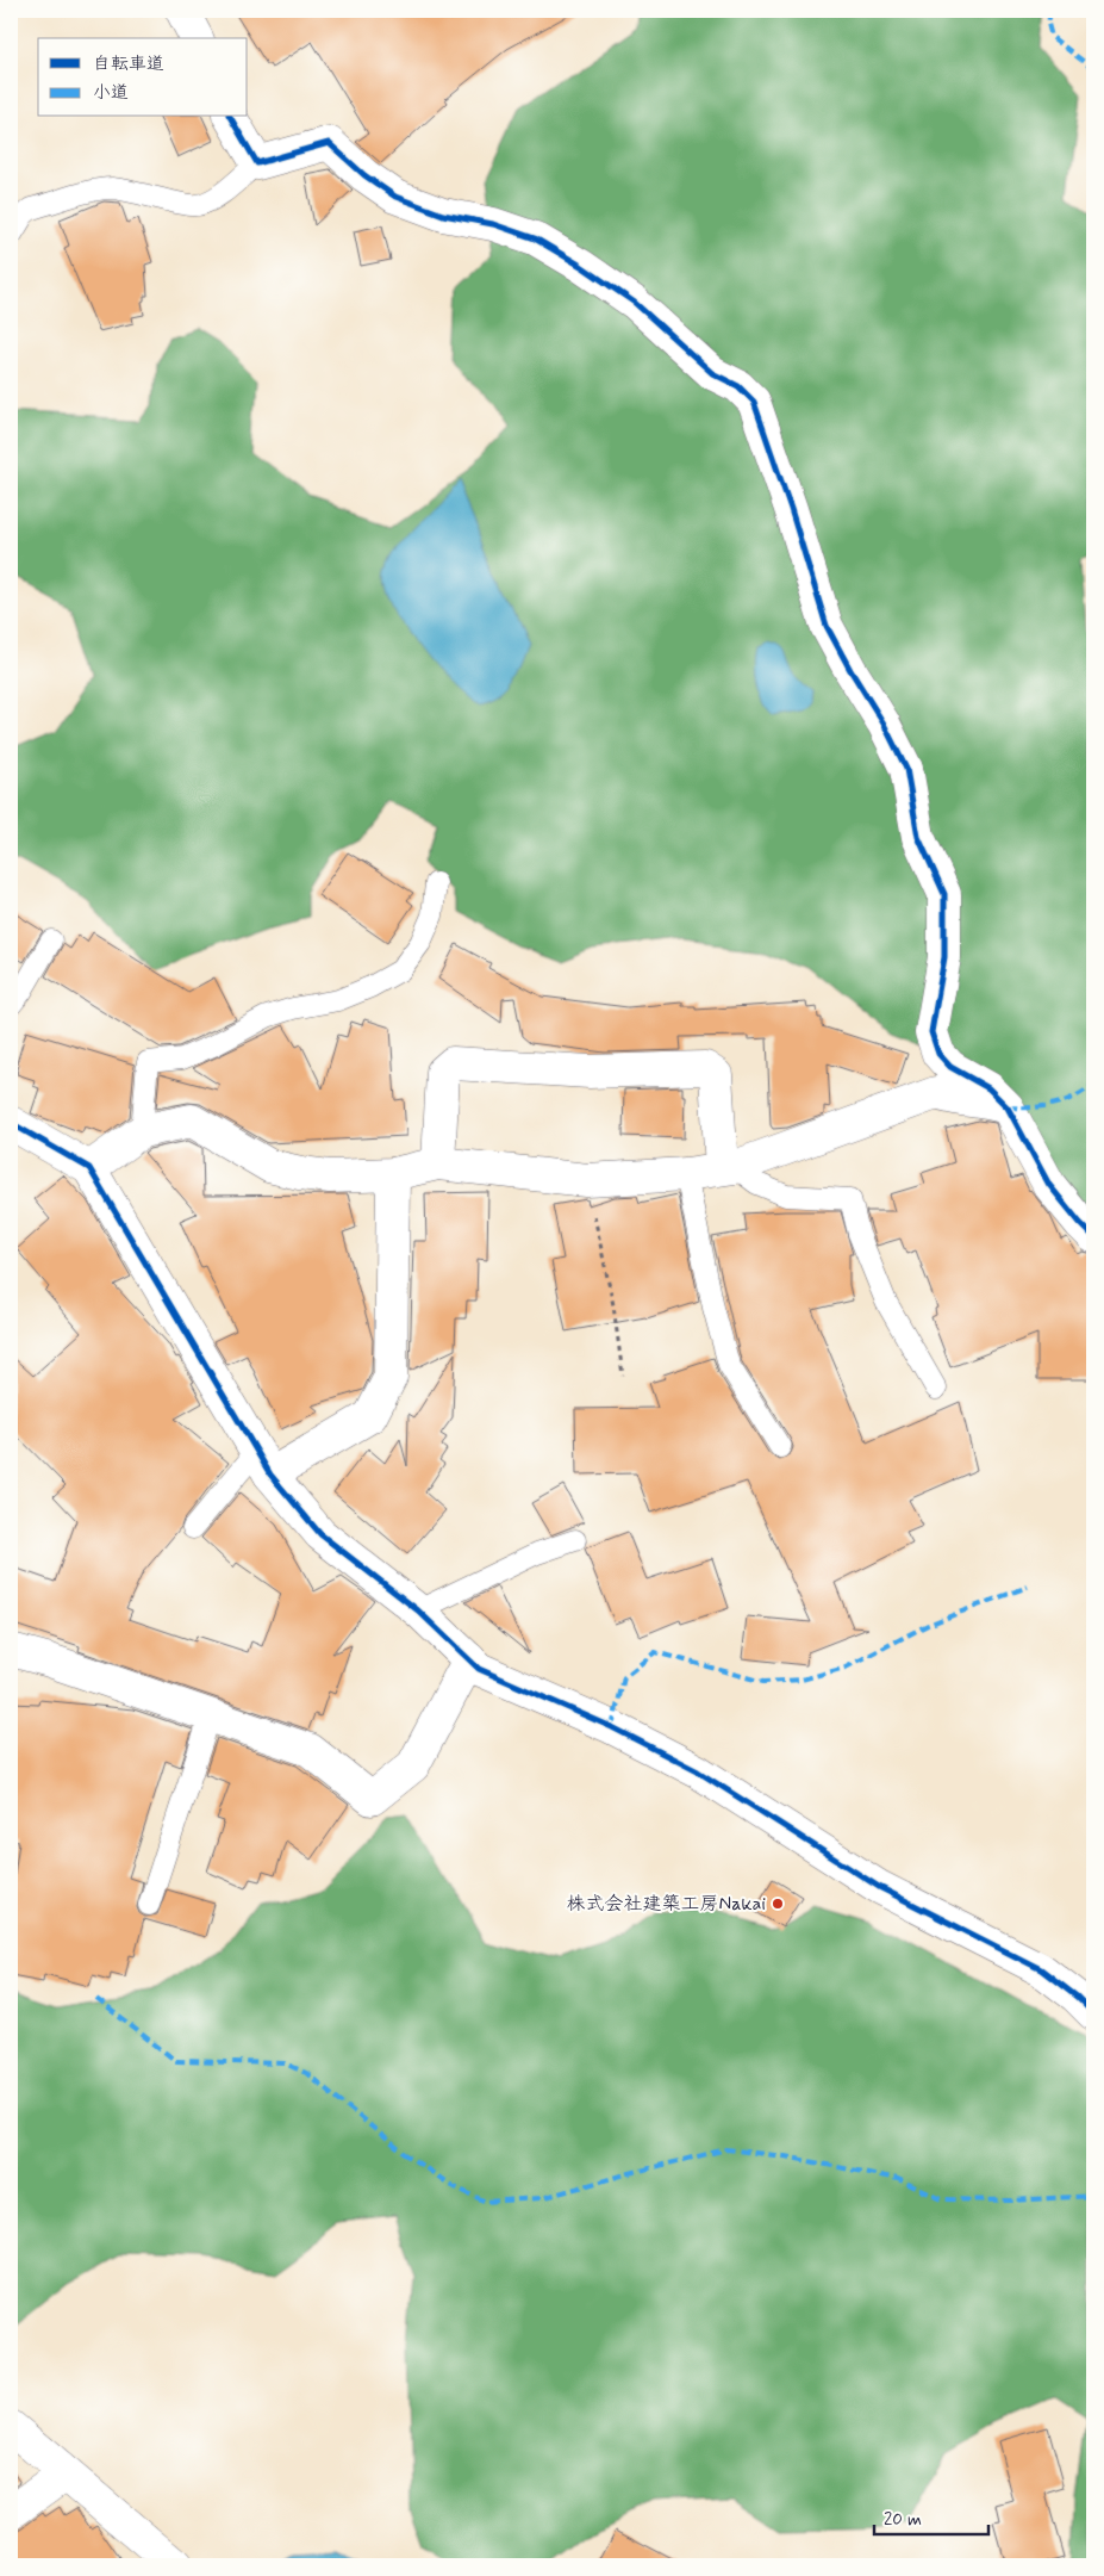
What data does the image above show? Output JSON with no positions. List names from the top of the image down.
{
  "places": ["株式会社建築工房Nakai"],
  "legend": ["自転車道", "小道"],
  "scale_bar": "20 m"
}
